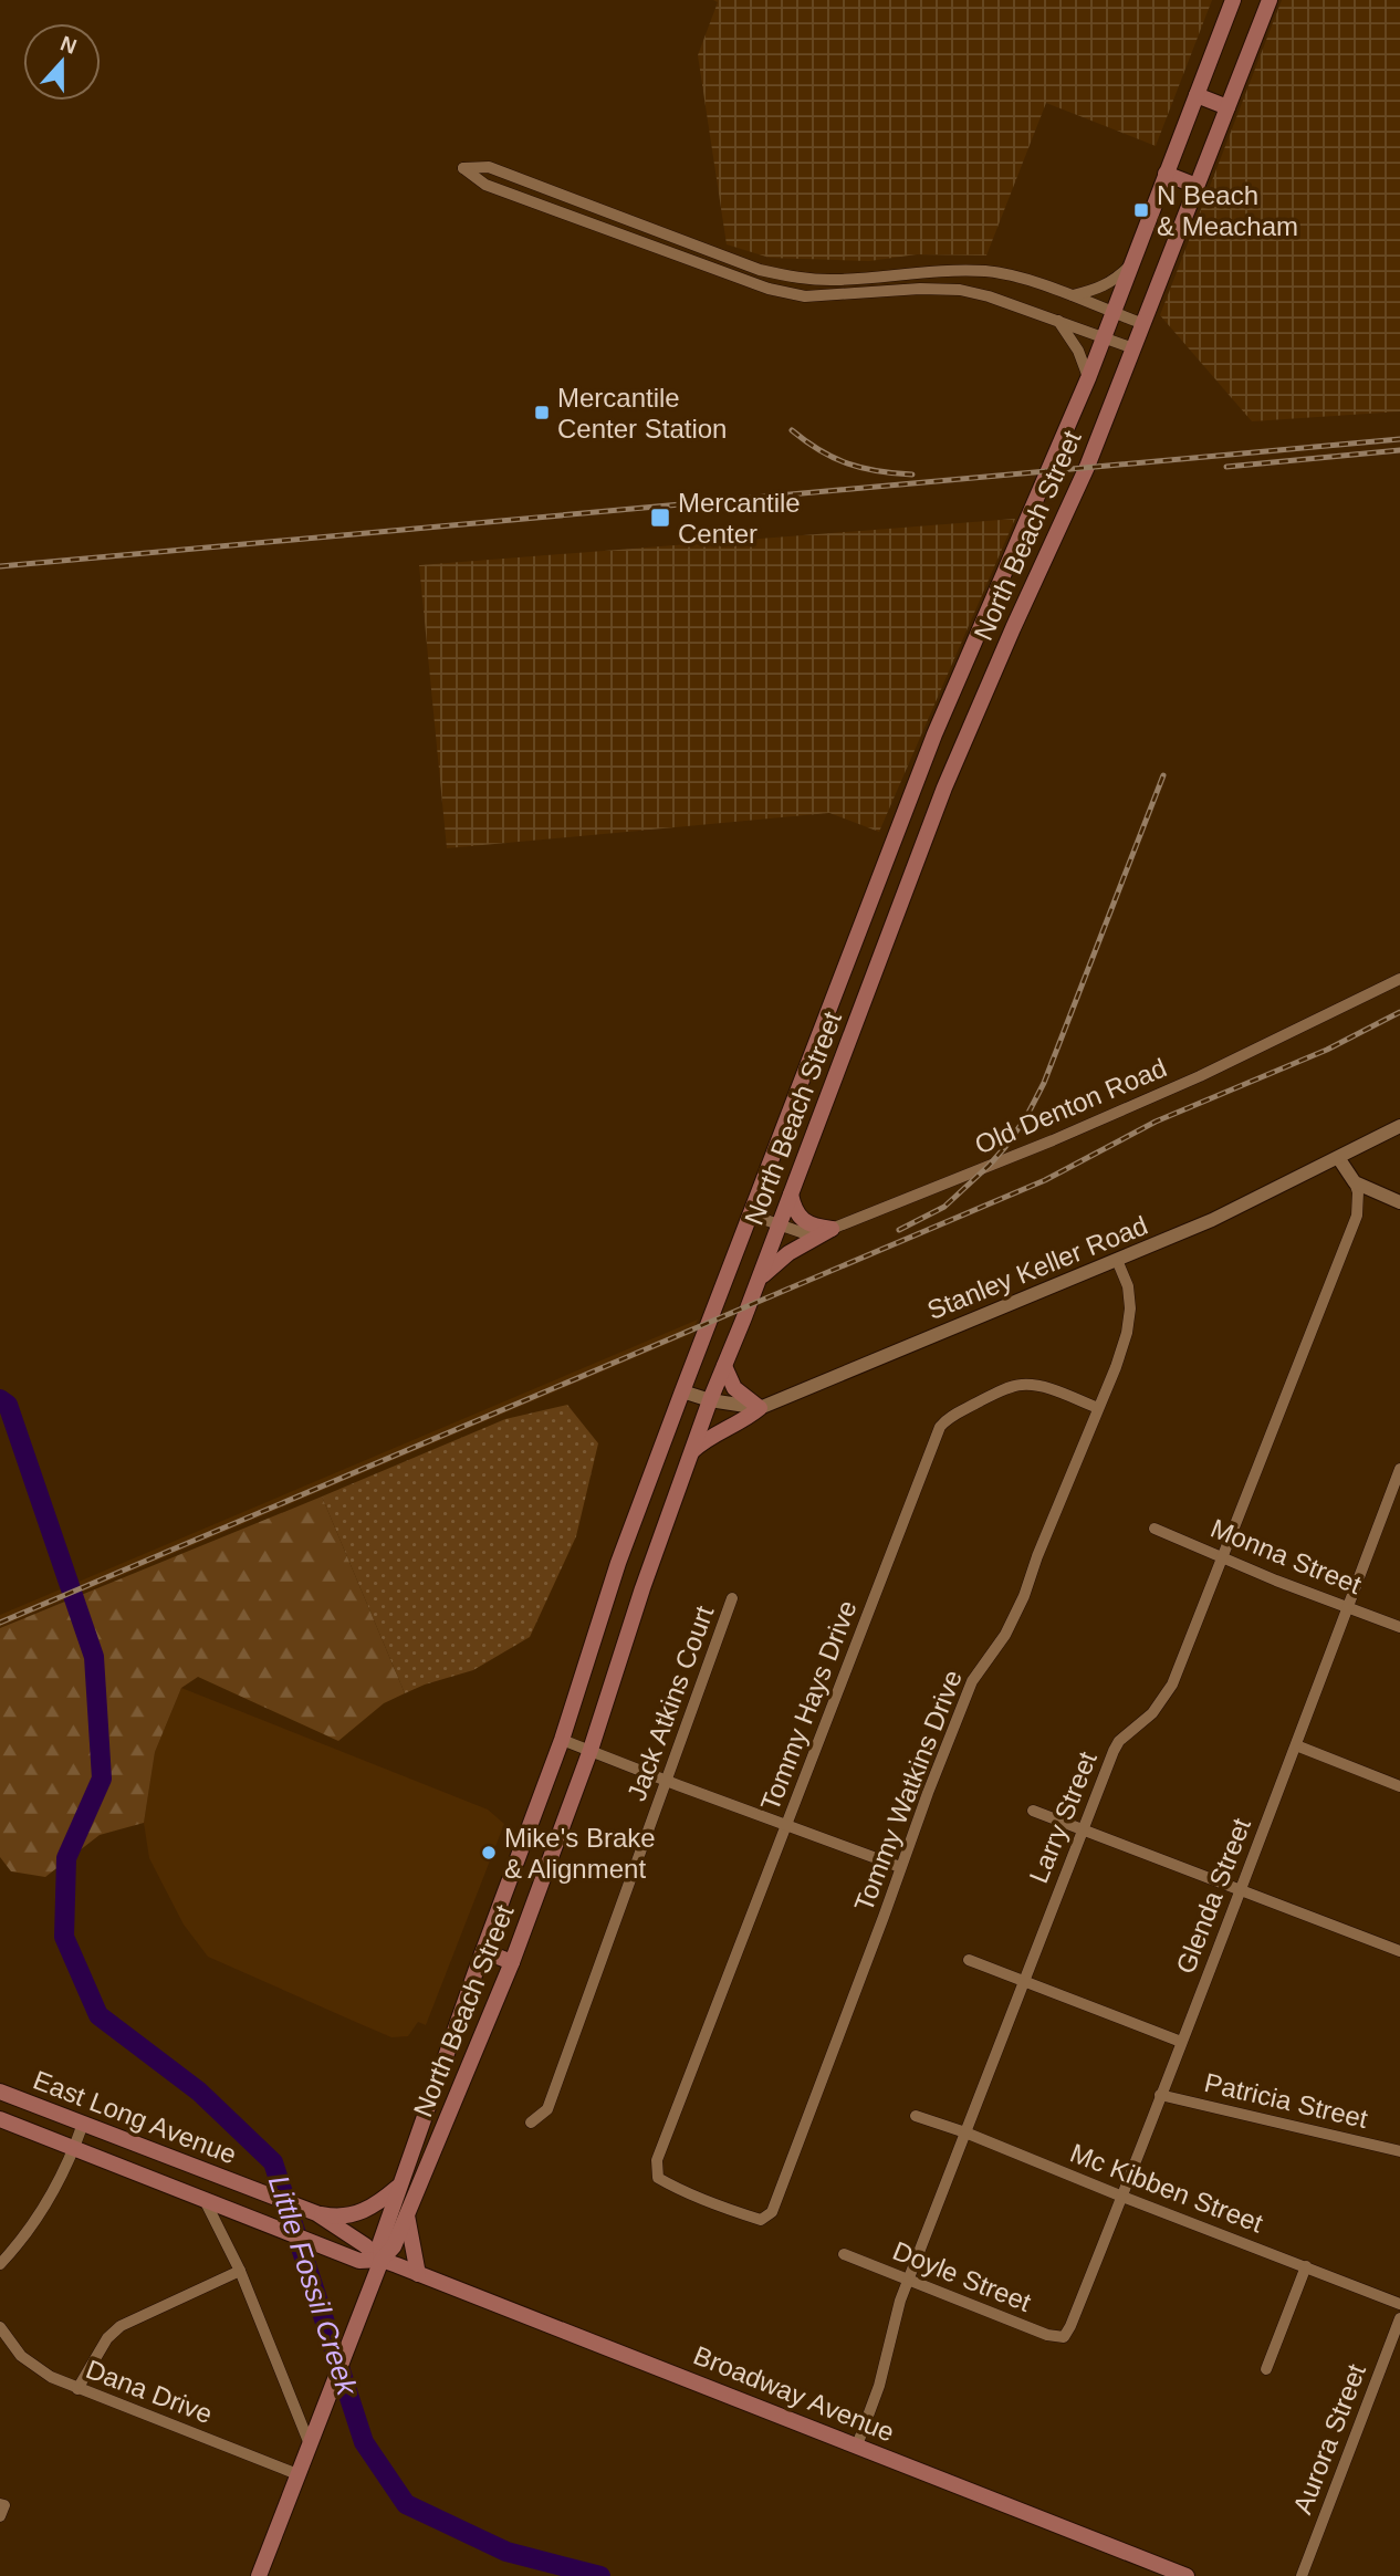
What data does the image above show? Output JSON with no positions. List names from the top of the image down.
{
  "streets": {
    "main road": ["North Beach Street", "East Long Avenue", "Broadway Avenue"],
    "street": [
      "Old Denton Road",
      "Stanley Keller Road",
      "Monna Street",
      "Jack Atkins Court",
      "Tommy Hays Drive",
      "Tommy Watkins Drive",
      "Larry Street",
      "Glenda Street",
      "Patricia Street",
      "Mc Kibben Street",
      "Doyle Street",
      "Dana Drive",
      "Aurora Street"
    ]
  },
  "crossings": [
    ["North Beach Street", "Old Denton Road"],
    ["North Beach Street", "East Long Avenue"],
    ["North Beach Street", "Dana Drive"],
    ["North Beach Street", "Broadway Avenue"],
    ["Stanley Keller Road", "Tommy Watkins Drive"],
    ["Monna Street", "Larry Street"],
    ["Monna Street", "Glenda Street"],
    ["Tommy Hays Drive", "Tommy Watkins Drive"],
    ["Larry Street", "Patricia Street"],
    ["Larry Street", "Mc Kibben Street"],
    ["Larry Street", "Doyle Street"],
    ["Larry Street", "Broadway Avenue"],
    ["Glenda Street", "Patricia Street"],
    ["Glenda Street", "Mc Kibben Street"],
    ["Glenda Street", "Doyle Street"],
    ["East Long Avenue", "Broadway Avenue"]
  ],
  "water": ["Little Fossil Creek"],
  "places": {
    "transit": ["N Beach & Meacham", "Mercantile Center Station", "Mercantile Center"],
    "other": ["Mike's Brake & Alignment"]
  },
  "north": "top"
}
